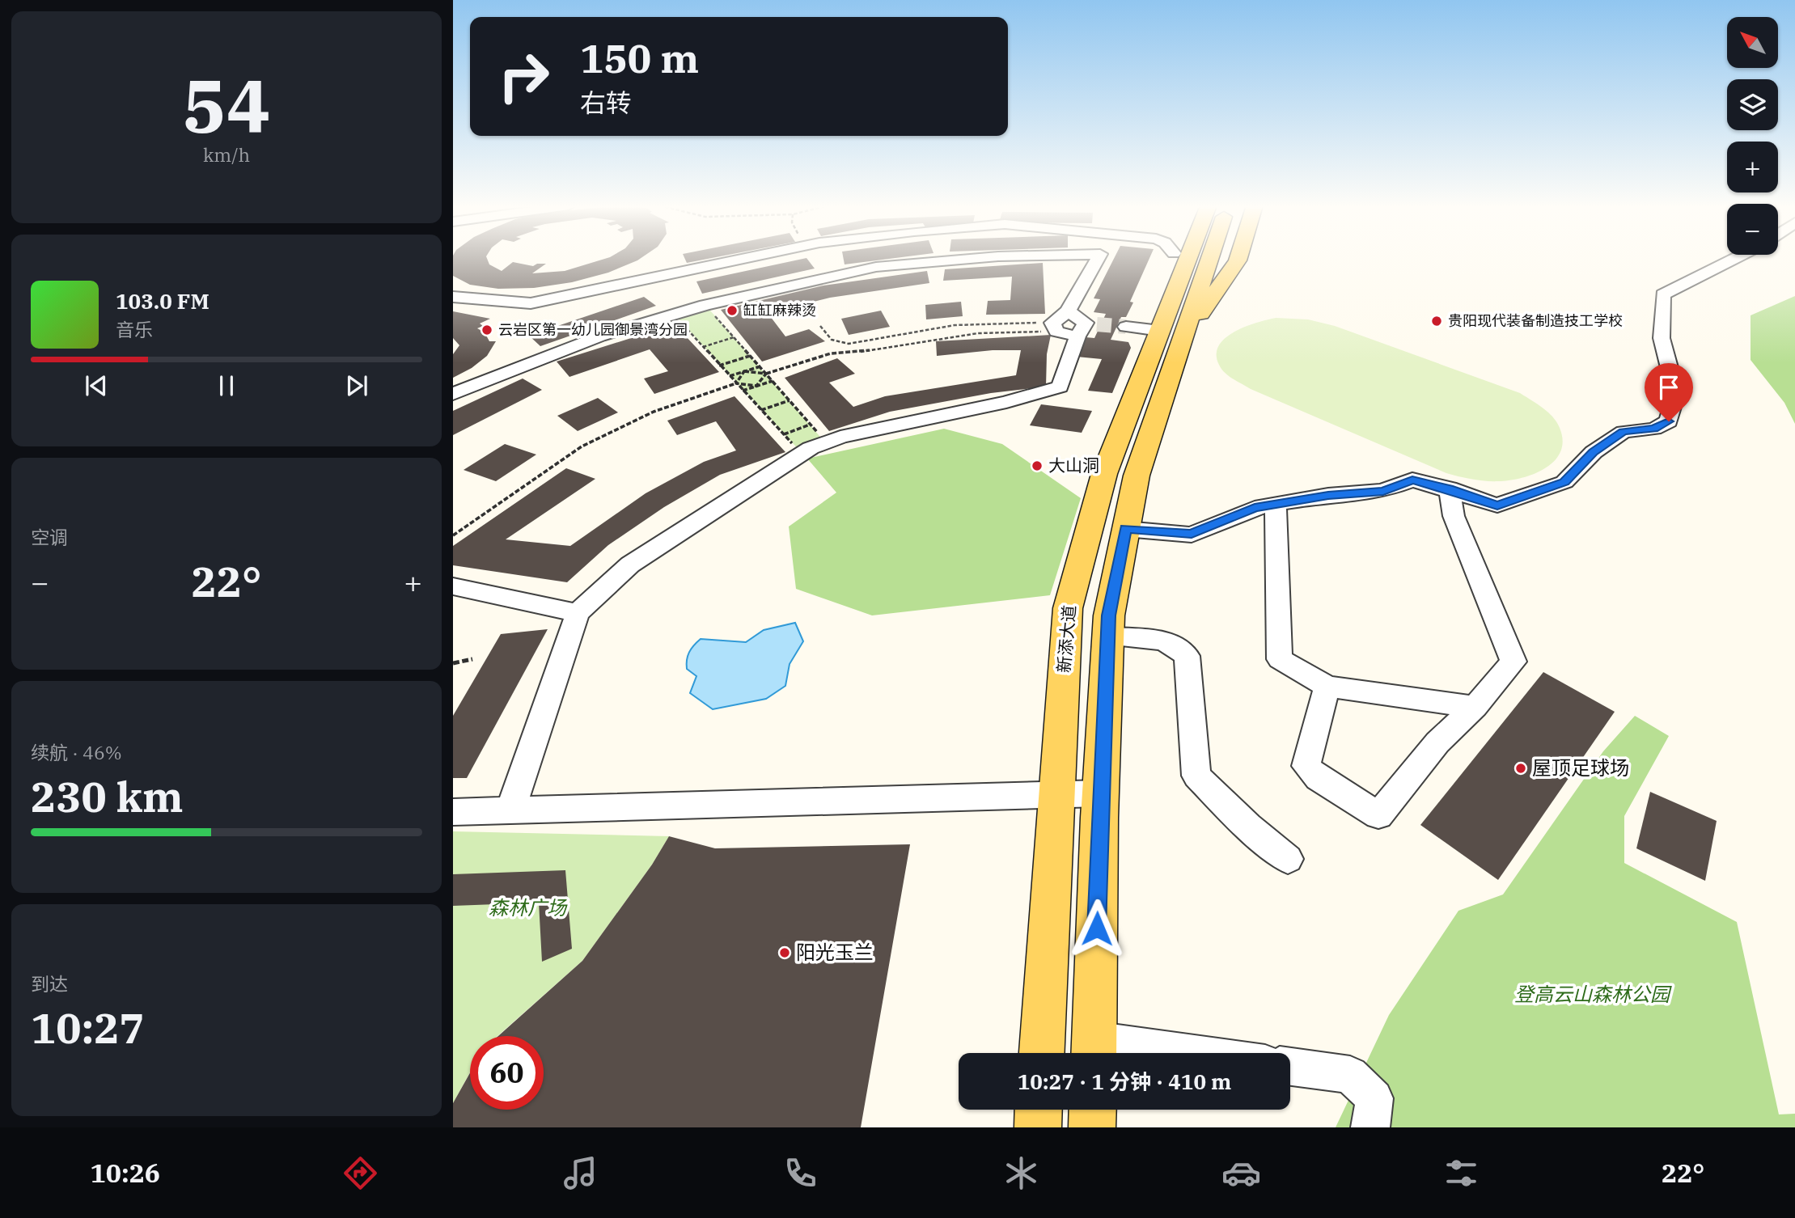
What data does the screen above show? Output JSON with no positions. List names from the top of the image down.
{
  "streets": {
    "main road": ["新添大道"]
  },
  "parks": ["森林广场", "登高云山森林公园"],
  "places": [
    "缸缸麻辣烫",
    "贵阳现代装备制造技工学校",
    "云岩区第一幼儿园御景湾分园",
    "大山洞",
    "屋顶足球场",
    "阳光玉兰"
  ],
  "north": "top left",
  "page": {
    "tile": [
      ["54", "km/h"],
      "空调",
      ["续航 · 46%", "230 km"],
      ["到达", "10:27"]
    ],
    "map_buttons": ["+", "−"],
    "turn": ["150 m", "右转"],
    "song": ["103.0 FM", "音乐"],
    "heat": ["−", "22°", "+"],
    "limit": "60",
    "trip": "10:27 · 1 分钟 · 410 m",
    "tabs": ["10:26", "22°"]
  }
}
